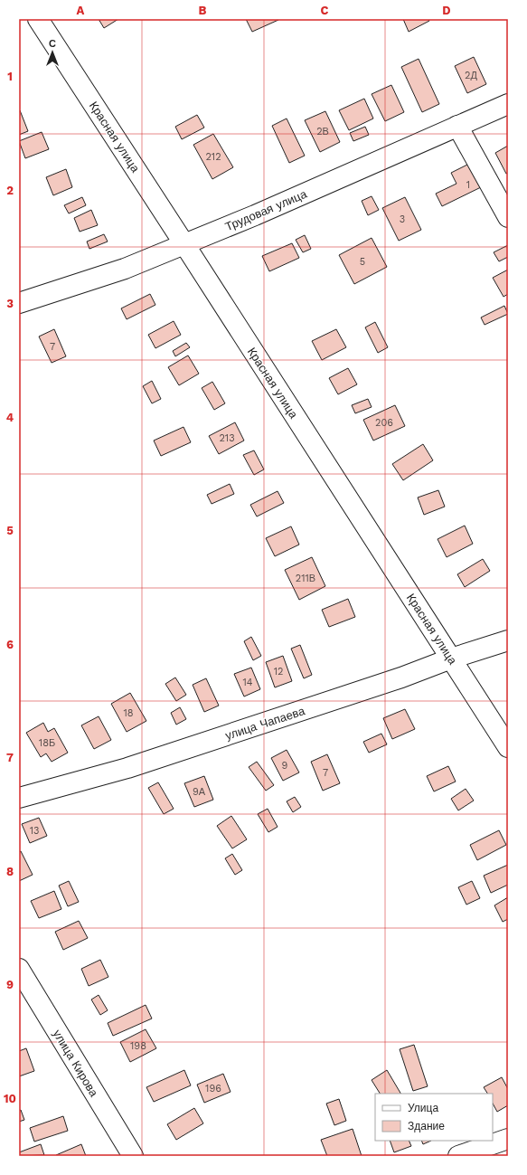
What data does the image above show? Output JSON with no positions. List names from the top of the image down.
{
  "streets": {
    "street": [
      "Красная улица",
      "Трудовая улица",
      "улица Чапаева",
      "улица Кирова"
    ]
  },
  "crossings": [
    ["Красная улица", "Трудовая улица"],
    ["Красная улица", "улица Чапаева"]
  ],
  "house_numbers": [
    "2Д",
    "2В",
    "212",
    "1",
    "3",
    "5",
    "7",
    "206",
    "213",
    "211В",
    "12",
    "14",
    "18",
    "18Б",
    "9",
    "7",
    "9А",
    "13",
    "198",
    "196"
  ],
  "legend": ["Улица", "Здание"],
  "north": "top",
  "grid": {
    "columns": [
      "A",
      "B",
      "C",
      "D"
    ],
    "rows": [
      "1",
      "2",
      "3",
      "4",
      "5",
      "6",
      "7",
      "8",
      "9",
      "10"
    ]
  }
}
